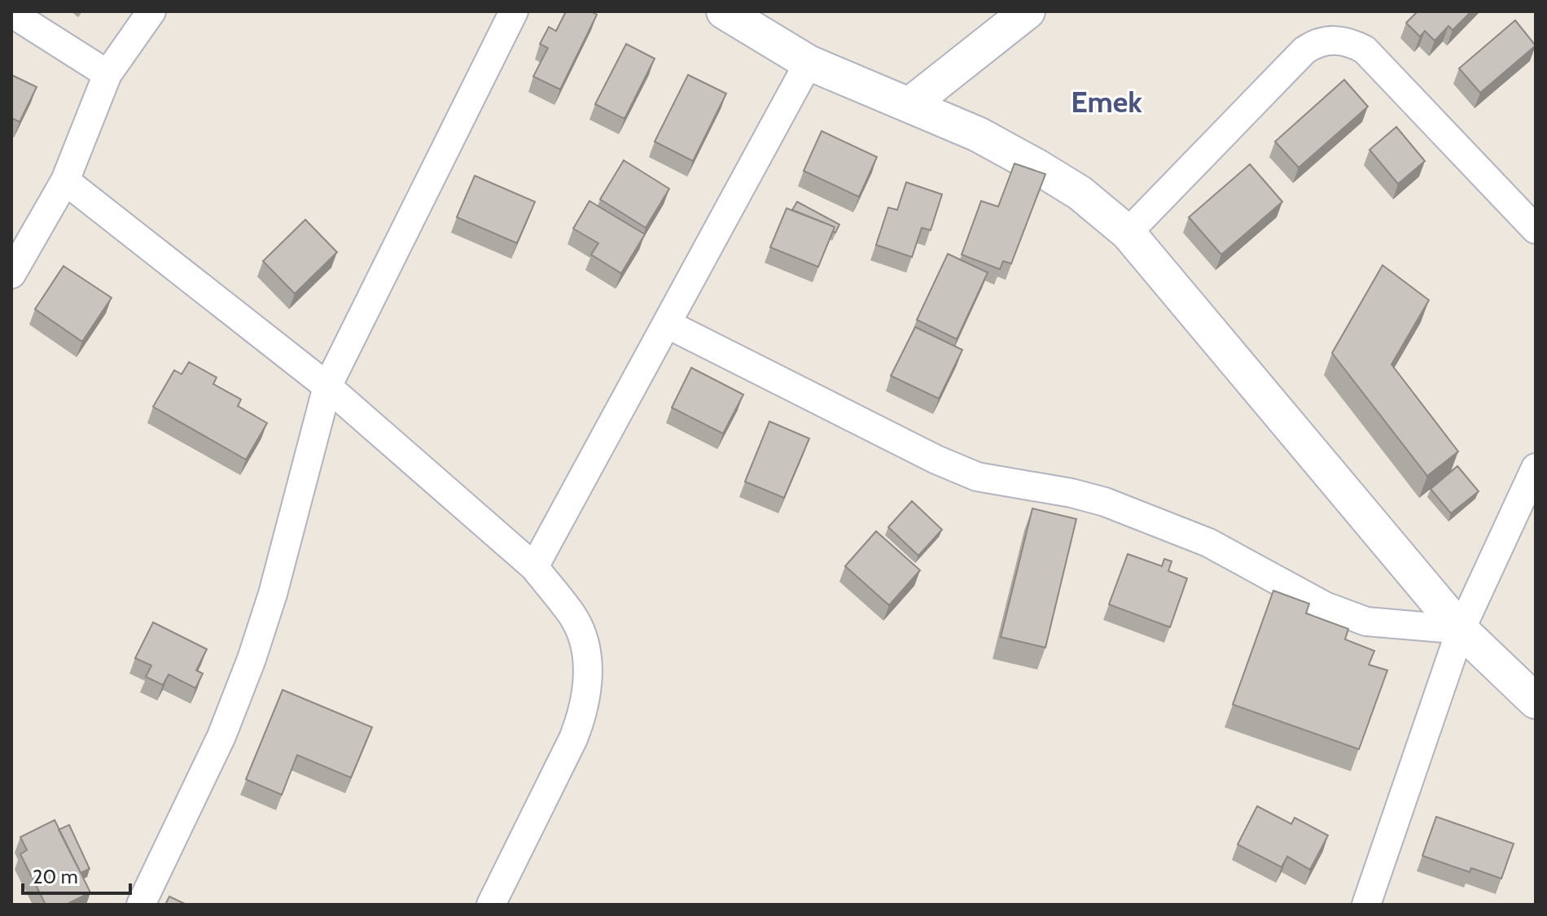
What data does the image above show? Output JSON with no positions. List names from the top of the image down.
{
  "districts": ["Emek"],
  "scale_bar": "20 m"
}
